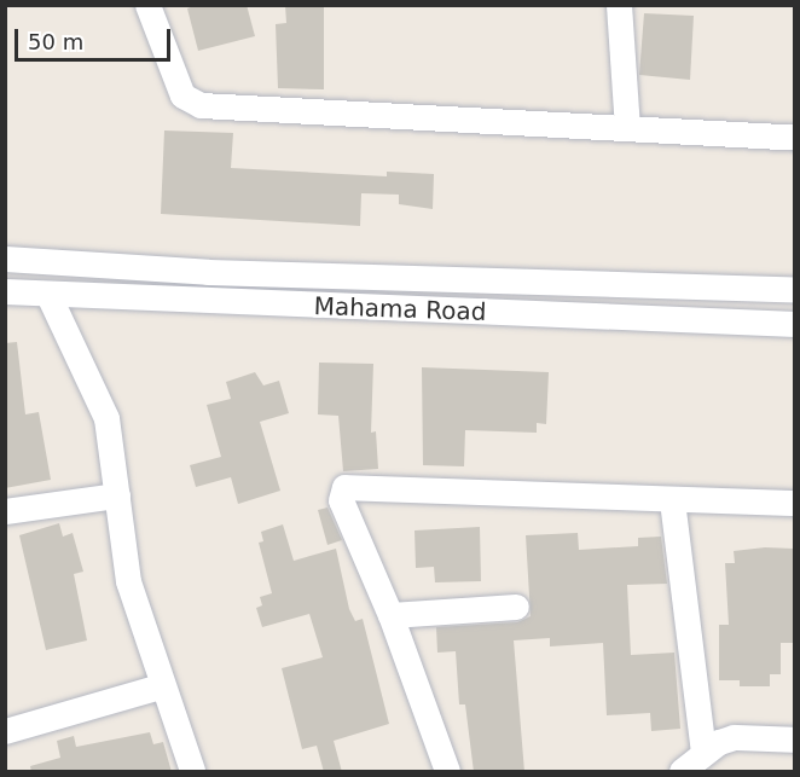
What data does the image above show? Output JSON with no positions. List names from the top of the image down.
{
  "streets": {
    "street": ["Mahama Road"]
  },
  "scale_bar": "50 m"
}
